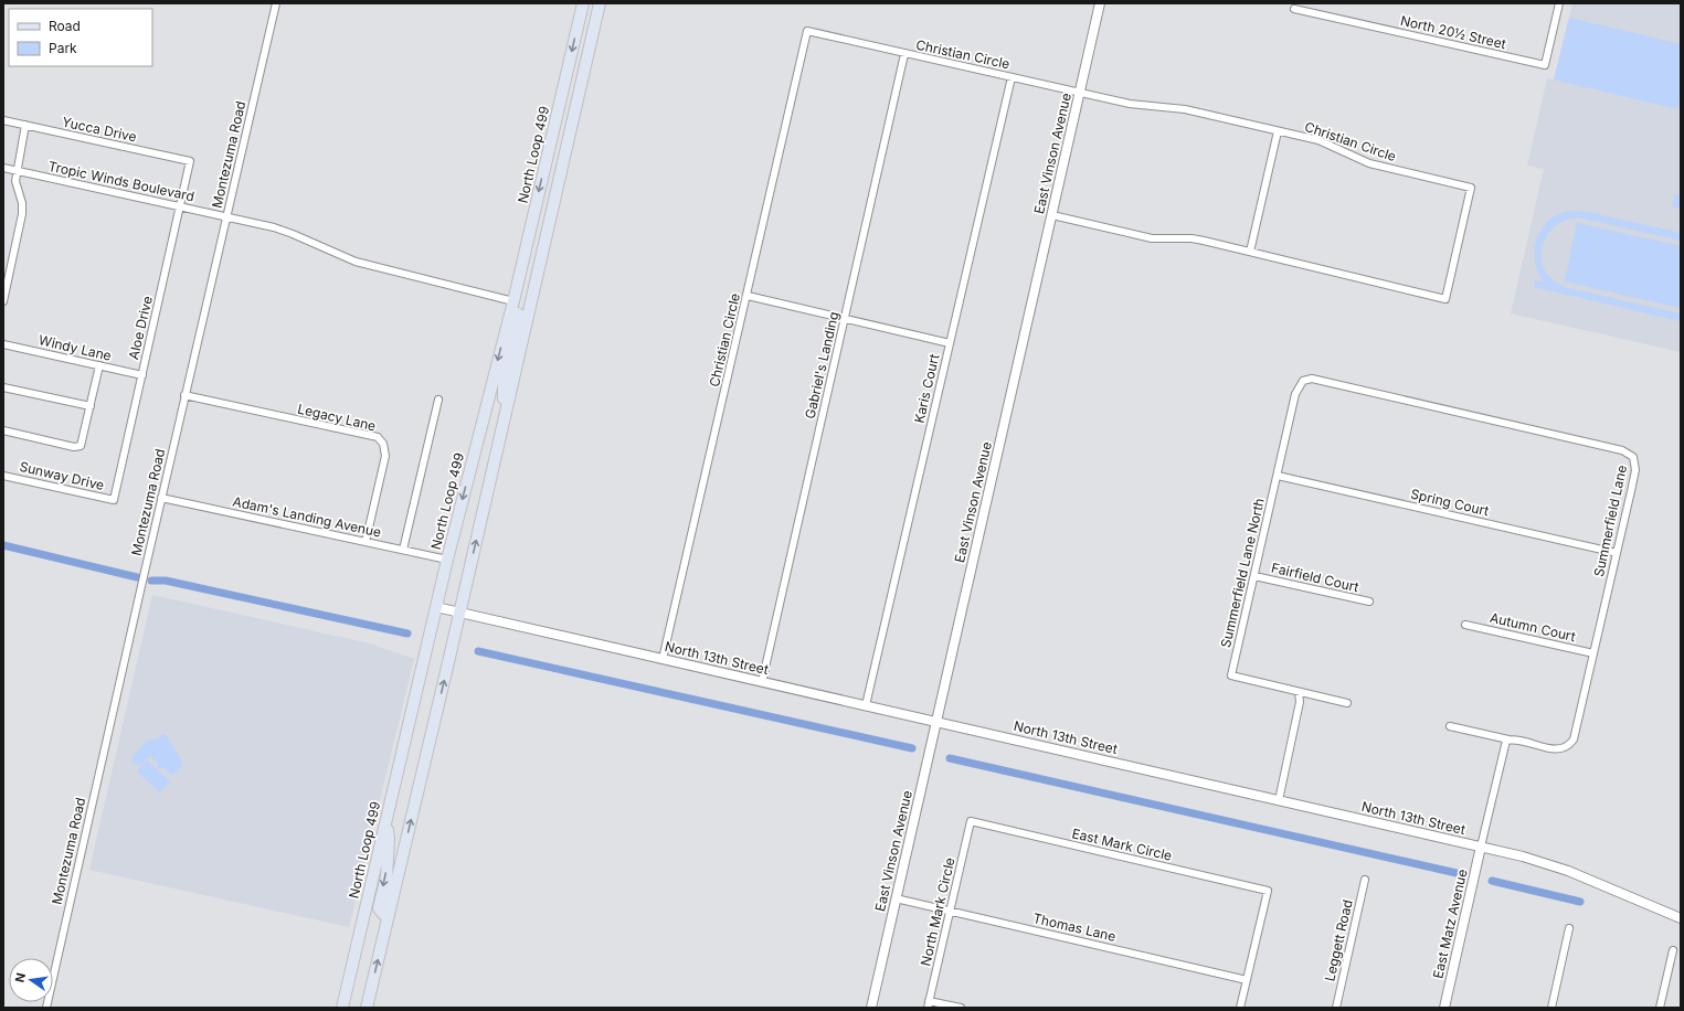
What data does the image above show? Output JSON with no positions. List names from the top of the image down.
{
  "streets": {
    "main road": ["North Loop 499"],
    "street": [
      "North 20½ Street",
      "Christian Circle",
      "Yucca Drive",
      "East Vinson Avenue",
      "Montezuma Road",
      "Tropic Winds Boulevard",
      "Aloe Drive",
      "Windy Lane",
      "Gabriel's Landing",
      "Karis Court",
      "Legacy Lane",
      "Sunway Drive",
      "Spring Court",
      "Adam's Landing Avenue",
      "Summerfield Lane",
      "Summerfield Lane North",
      "Fairfield Court",
      "Autumn Court",
      "North 13th Street",
      "East Mark Circle",
      "North Mark Circle",
      "East Matz Avenue",
      "Thomas Lane",
      "Leggett Road"
    ]
  },
  "crossings": [
    ["Christian Circle", "East Vinson Avenue"],
    ["Christian Circle", "Gabriel's Landing"],
    ["Christian Circle", "Karis Court"],
    ["Christian Circle", "North 13th Street"],
    ["Yucca Drive", "Aloe Drive"],
    ["East Vinson Avenue", "North 13th Street"],
    ["East Vinson Avenue", "Thomas Lane"],
    ["Montezuma Road", "Tropic Winds Boulevard"],
    ["Montezuma Road", "Legacy Lane"],
    ["Montezuma Road", "Adam's Landing Avenue"],
    ["North Loop 499", "Tropic Winds Boulevard"],
    ["North Loop 499", "Adam's Landing Avenue"],
    ["North Loop 499", "North 13th Street"],
    ["Tropic Winds Boulevard", "Aloe Drive"],
    ["Aloe Drive", "Windy Lane"],
    ["Aloe Drive", "Sunway Drive"],
    ["Gabriel's Landing", "North 13th Street"],
    ["Karis Court", "North 13th Street"],
    ["Legacy Lane", "Adam's Landing Avenue"],
    ["Spring Court", "Summerfield Lane"],
    ["Spring Court", "Summerfield Lane North"],
    ["Summerfield Lane", "Summerfield Lane North"],
    ["Summerfield Lane", "Autumn Court"],
    ["Summerfield Lane North", "Fairfield Court"],
    ["North 13th Street", "East Matz Avenue"],
    ["East Mark Circle", "North Mark Circle"],
    ["East Mark Circle", "Thomas Lane"],
    ["North Mark Circle", "Thomas Lane"]
  ],
  "legend": ["Road", "Park"],
  "north": "left"
}
